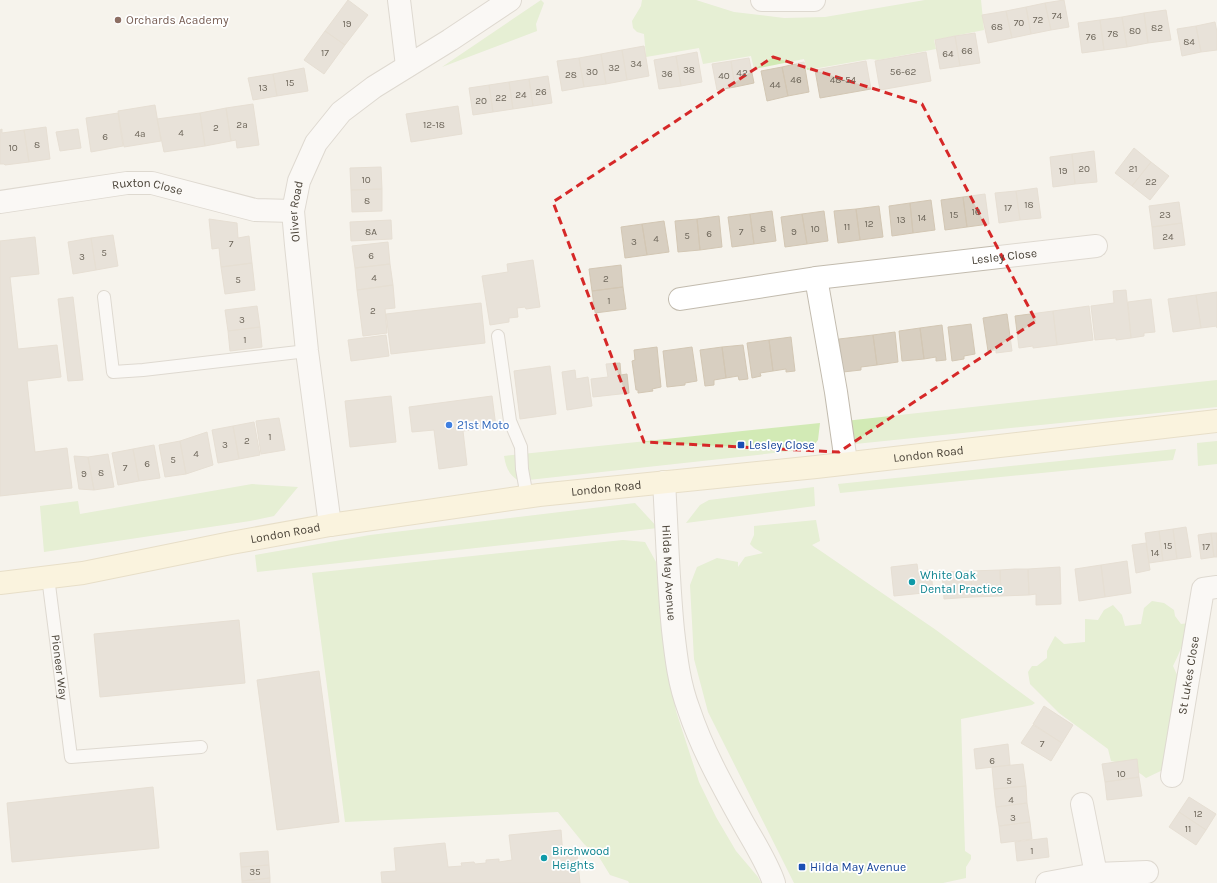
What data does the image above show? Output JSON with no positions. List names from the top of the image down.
{
  "streets": {
    "main road": ["London Road"],
    "street": [
      "Ruxton Close",
      "Oliver Road",
      "Lesley Close",
      "Hilda May Avenue",
      "St Lukes Close"
    ],
    "lane": ["Pioneer Way"]
  },
  "crossings": [
    ["Ruxton Close", "Oliver Road"],
    ["Oliver Road", "London Road"],
    ["London Road", "Hilda May Avenue"],
    ["London Road", "Pioneer Way"]
  ],
  "places": {
    "other": [
      "Orchards Academy",
      "21st Moto",
      "White Oak Dental Practice",
      "Birchwood Heights"
    ],
    "transit": ["Lesley Close", "Hilda May Avenue"]
  },
  "house_numbers": [
    "74",
    "72",
    "70",
    "19",
    "68",
    "82",
    "80",
    "78",
    "76",
    "84",
    "66",
    "17",
    "64",
    "34",
    "32",
    "38",
    "30",
    "56-62",
    "42",
    "36",
    "28",
    "40",
    "46",
    "48-54",
    "15",
    "44",
    "13",
    "26",
    "24",
    "22",
    "20",
    "2a",
    "12-18",
    "2",
    "4",
    "4a",
    "6",
    "8",
    "10",
    "20",
    "21",
    "19",
    "10",
    "22",
    "8",
    "18",
    "17",
    "16",
    "15",
    "23",
    "14",
    "13",
    "12",
    "11",
    "8",
    "10",
    "8A",
    "7",
    "9",
    "6",
    "5",
    "24",
    "4",
    "3",
    "7",
    "5",
    "6",
    "3",
    "4",
    "2",
    "5",
    "1",
    "2",
    "3",
    "1",
    "1",
    "2",
    "3",
    "4",
    "5",
    "6",
    "7",
    "8",
    "9",
    "15",
    "17",
    "14",
    "7",
    "6",
    "10",
    "5",
    "4",
    "12",
    "3",
    "11",
    "1",
    "35"
  ]
}
